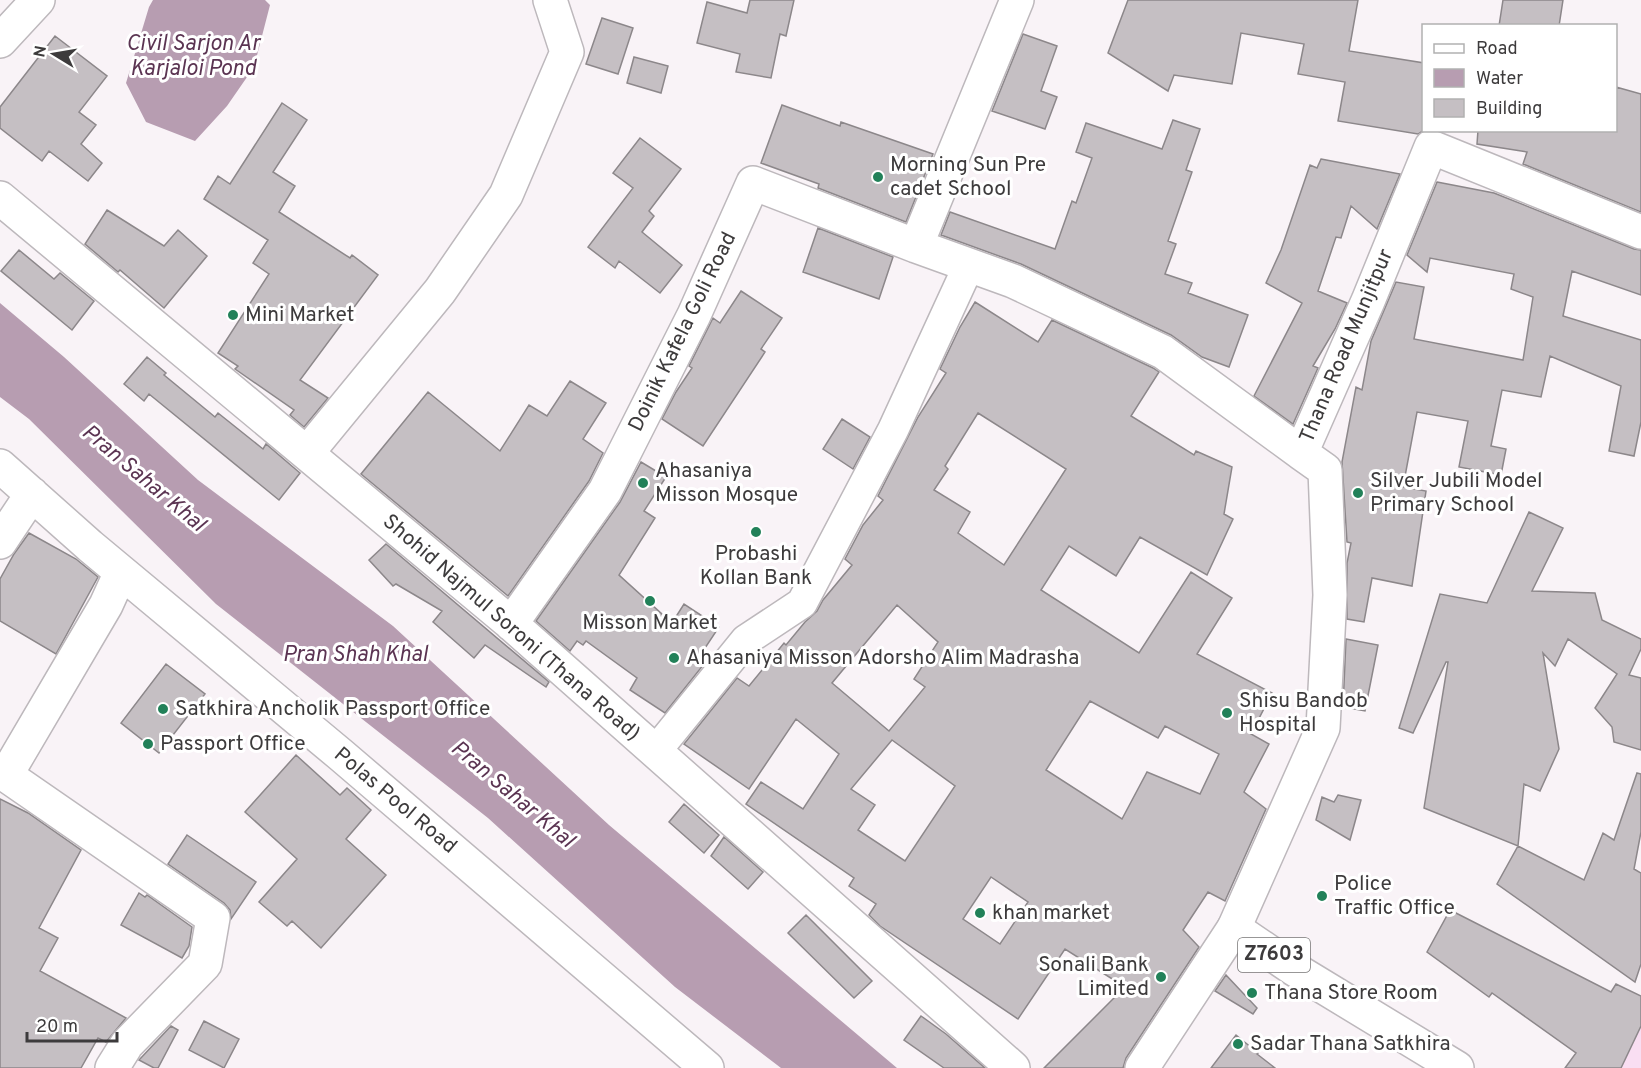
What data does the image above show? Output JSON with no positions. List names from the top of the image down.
{
  "streets": {
    "street": [
      "Doinik Kafela Goli Road",
      "Thana Road Munjitpur",
      "Shohid Najmul Soroni (Thana Road)",
      "Polas Pool Road",
      "Z7603"
    ]
  },
  "crossings": [
    ["Doinik Kafela Goli Road", "Shohid Najmul Soroni (Thana Road)"],
    ["Thana Road Munjitpur", "Z7603"]
  ],
  "water": ["Civil Sarjon Ar Karjaloi Pond", "Pran Sahar Khal", "Pran Shah Khal"],
  "places": [
    "Morning Sun Pre cadet School",
    "Mini Market",
    "Ahasaniya Misson Mosque",
    "Silver Jubili Model Primary School",
    "Probashi Kollan Bank",
    "Misson Market",
    "Ahasaniya Misson Adorsho Alim Madrasha",
    "Satkhira Ancholik Passport Office",
    "Shisu Bandob Hospital",
    "Passport Office",
    "Police Traffic Office",
    "khan market",
    "Sonali Bank Limited",
    "Thana Store Room",
    "Sadar Thana Satkhira"
  ],
  "legend": ["Road", "Water", "Building"],
  "scale_bar": "20 m",
  "north": "left"
}
